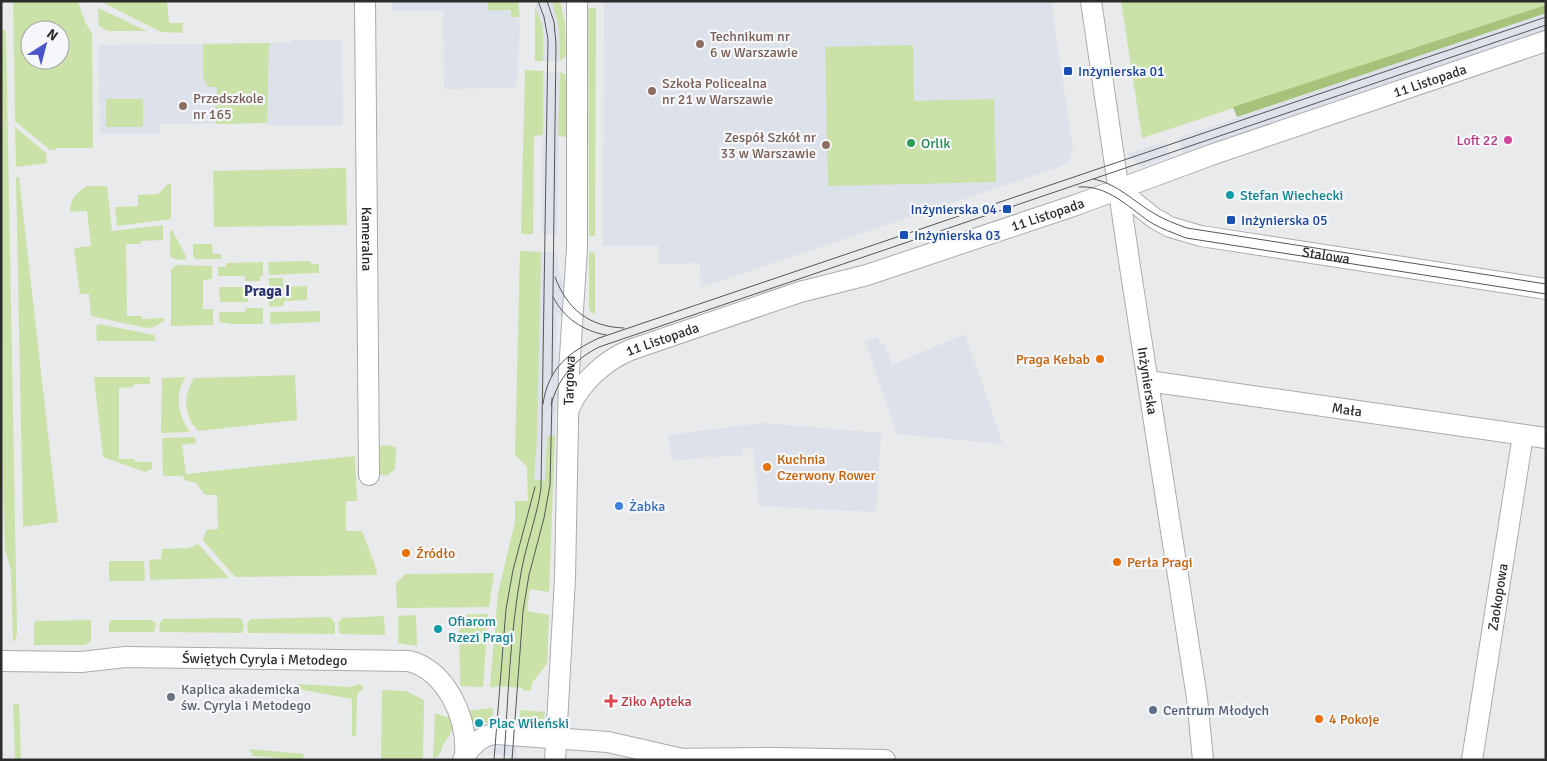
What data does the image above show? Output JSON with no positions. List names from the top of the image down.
{
  "streets": {
    "street": [
      "11 Listopada",
      "Kameralna",
      "Stalowa",
      "Inżynierska",
      "Targowa",
      "Mała",
      "Zaokopowa",
      "Świętych Cyryla i Metodego"
    ]
  },
  "crossings": [
    ["11 Listopada", "Stalowa"],
    ["11 Listopada", "Inżynierska"],
    ["11 Listopada", "Targowa"],
    ["Stalowa", "Inżynierska"],
    ["Inżynierska", "Mała"],
    ["Mała", "Zaokopowa"]
  ],
  "districts": ["Praga I"],
  "places": {
    "other": [
      "Technikum nr 6 w Warszawie",
      "Szkoła Policealna nr 21 w Warszawie",
      "Przedszkole nr 165",
      "Loft 22",
      "Orlik",
      "Zespół Szkół nr 33 w Warszawie",
      "Stefan Wiechecki",
      "Praga Kebab",
      "Kuchnia Czerwony Rower",
      "Żabka",
      "Źródło",
      "Perła Pragi",
      "Ofiarom Rzezi Pragi",
      "Kaplica akademicka św. Cyryla i Metodego",
      "Centrum Młodych",
      "4 Pokoje",
      "Plac Wileński"
    ],
    "transit": [
      "Inżynierska 01",
      "Inżynierska 04",
      "Inżynierska 05",
      "Inżynierska 03"
    ],
    "health": ["Ziko Apteka"]
  },
  "north": "top right"
}
